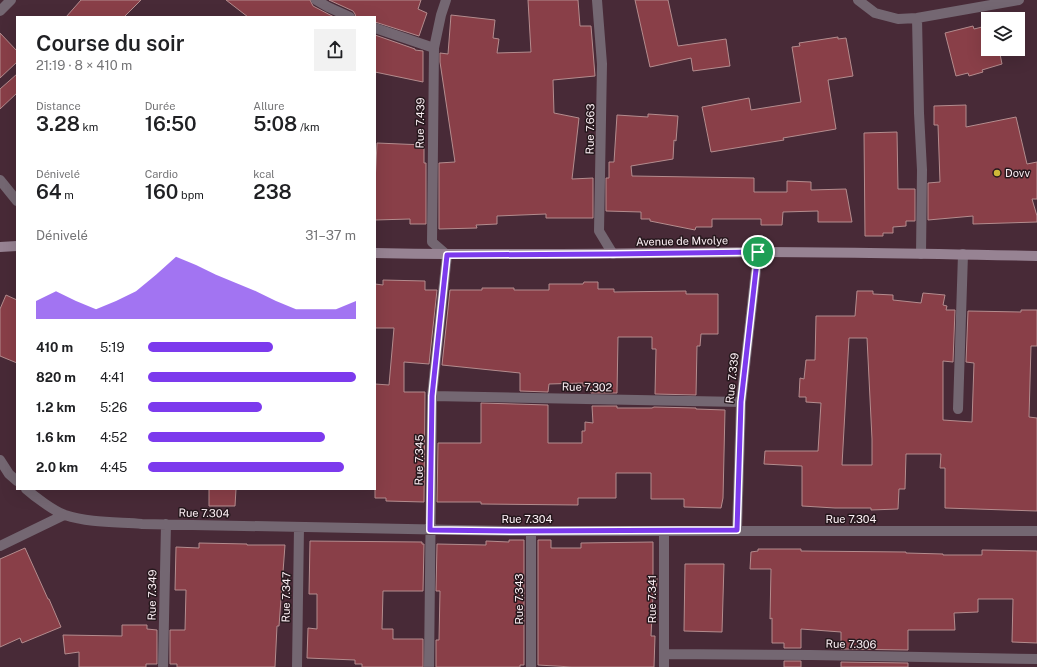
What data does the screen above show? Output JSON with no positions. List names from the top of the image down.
{
  "streets": {
    "main road": ["Avenue de Mvolye"],
    "street": [
      "Rue 7.439",
      "Rue 7.663",
      "Rue 7.339",
      "Rue 7.302",
      "Rue 7.345",
      "Rue 7.304",
      "Rue 7.349",
      "Rue 7.347",
      "Rue 7.343",
      "Rue 7.341",
      "Rue 7.306"
    ]
  },
  "crossings": [
    ["Rue 7.439", "Avenue de Mvolye"],
    ["Rue 7.439", "Rue 7.345"],
    ["Rue 7.663", "Avenue de Mvolye"],
    ["Avenue de Mvolye", "Rue 7.339"],
    ["Avenue de Mvolye", "Rue 7.345"],
    ["Rue 7.339", "Rue 7.302"],
    ["Rue 7.339", "Rue 7.304"],
    ["Rue 7.302", "Rue 7.345"],
    ["Rue 7.345", "Rue 7.304"],
    ["Rue 7.304", "Rue 7.349"],
    ["Rue 7.304", "Rue 7.347"],
    ["Rue 7.304", "Rue 7.343"],
    ["Rue 7.304", "Rue 7.341"],
    ["Rue 7.341", "Rue 7.306"]
  ],
  "places": ["Dovv"],
  "page": {
    "heading": ["Course du soir", "21:19 · 8 × 410 m"],
    "stats": [
      ["Distance", "3.28 km"],
      ["Durée", "16:50"],
      ["Allure", "5:08 /km"],
      ["Dénivelé", "64 m"],
      ["Cardio", "160 bpm"],
      ["kcal", "238"]
    ],
    "chart": ["Dénivelé", "31–37 m"],
    "list": [
      {
        "name": "410 m",
        "note": "5:19"
      },
      {
        "name": "820 m",
        "note": "4:41"
      },
      {
        "name": "1.2 km",
        "note": "5:26"
      },
      {
        "name": "1.6 km",
        "note": "4:52"
      },
      {
        "name": "2.0 km",
        "note": "4:45"
      }
    ]
  }
}
